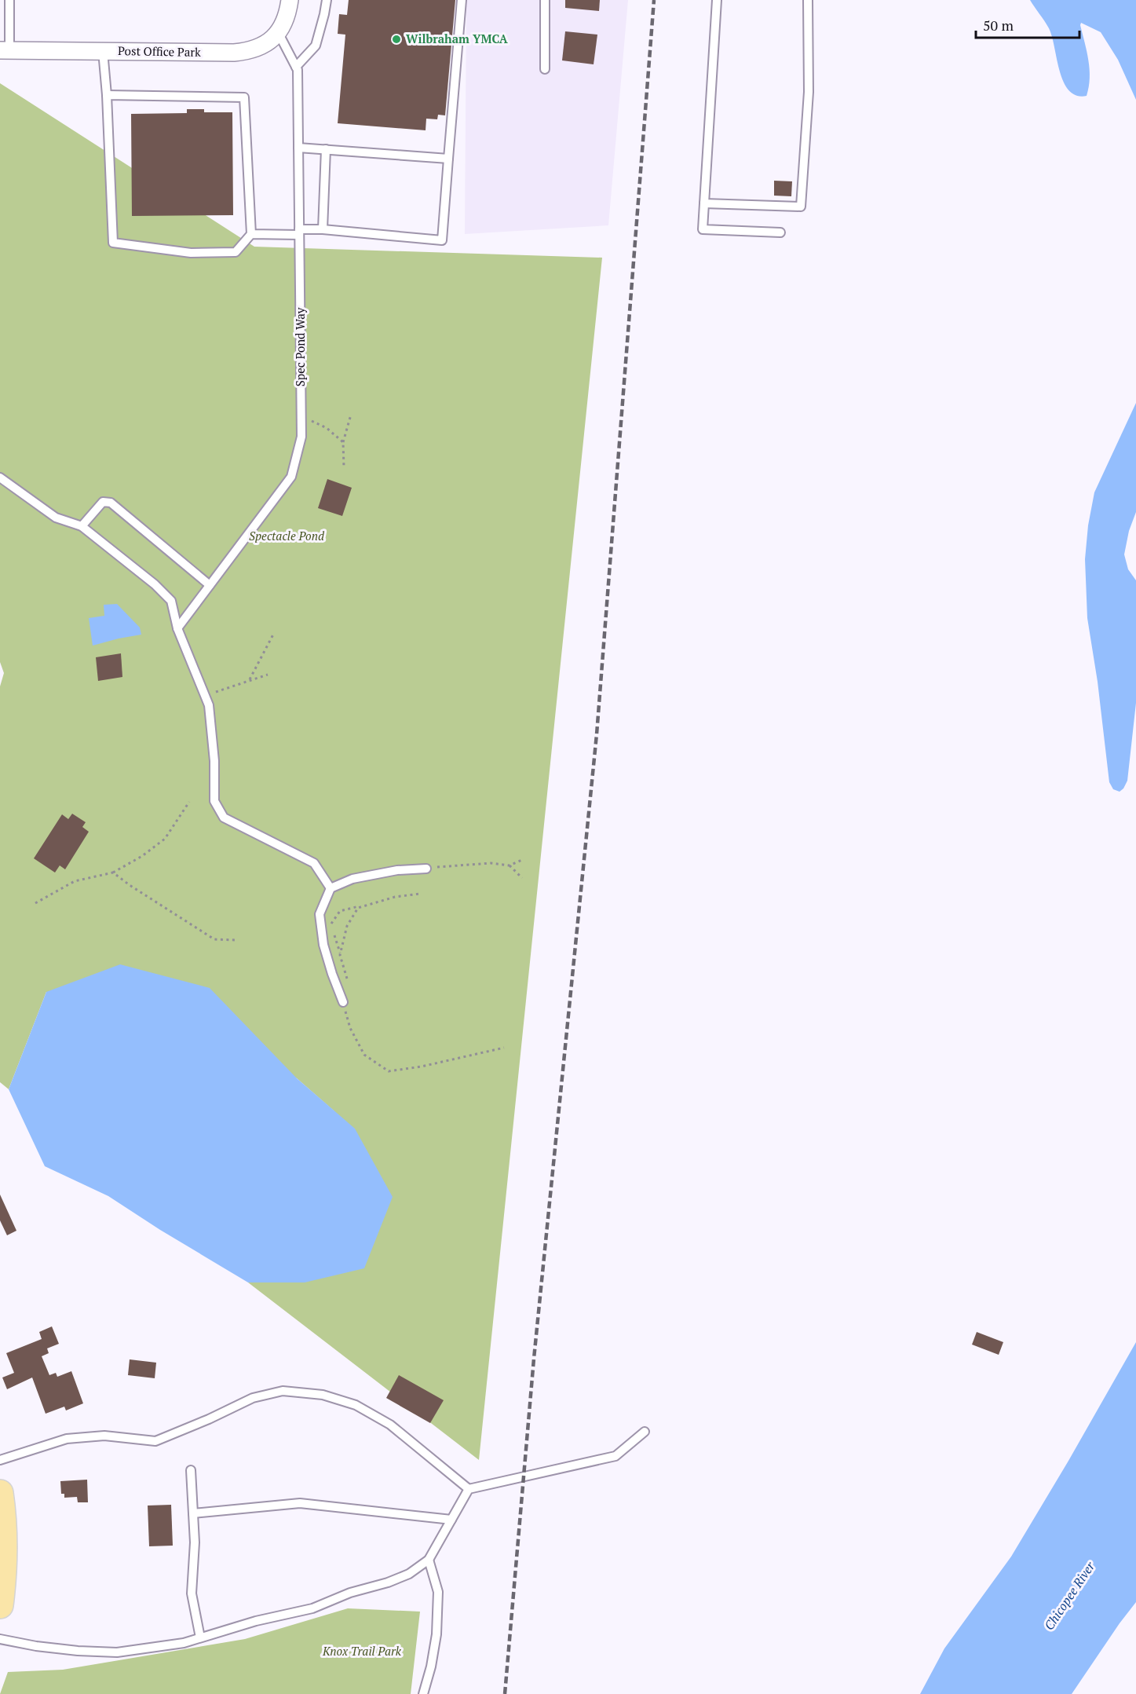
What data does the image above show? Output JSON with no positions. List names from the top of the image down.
{
  "streets": {
    "street": ["Post Office Park"],
    "lane": ["Spec Pond Way"]
  },
  "crossings": [
    ["Post Office Park", "Spec Pond Way"]
  ],
  "water": ["Chicopee River"],
  "parks": ["Spectacle Pond", "Knox Trail Park"],
  "places": ["Wilbraham YMCA"],
  "scale_bar": "50 m"
}
